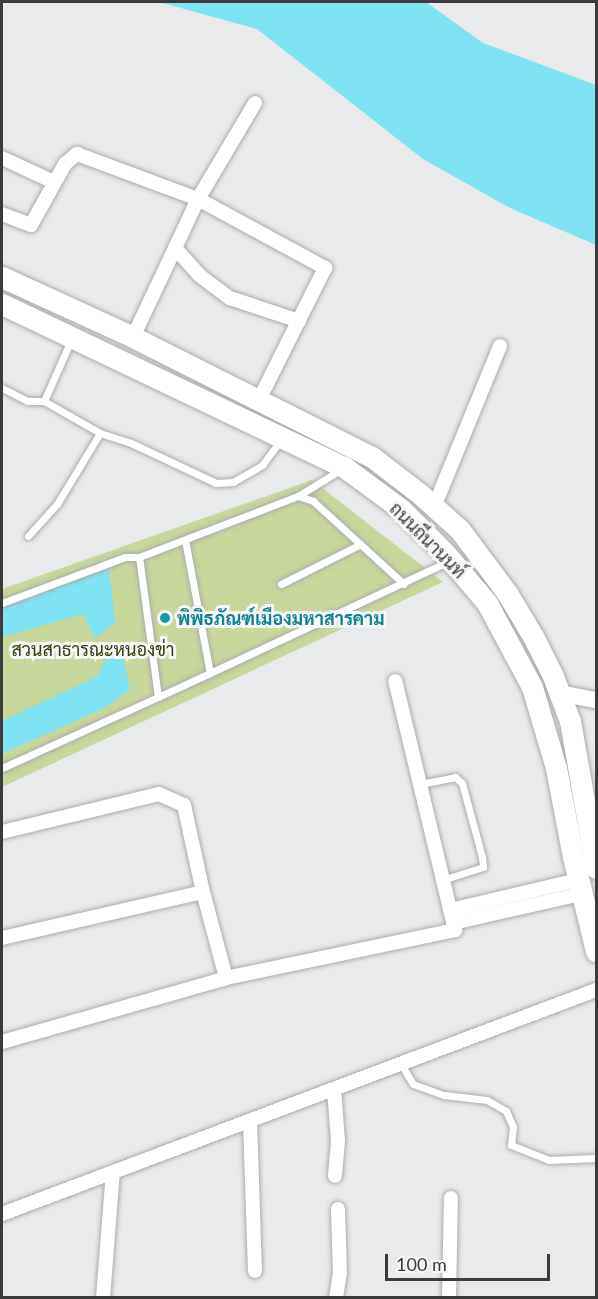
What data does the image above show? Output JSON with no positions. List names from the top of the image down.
{
  "streets": {
    "main road": ["ถนนถีนานนท์"]
  },
  "parks": ["สวนสาธารณะหนองข่า"],
  "places": ["พิพิธภัณฑ์เมืองมหาสารคาม"],
  "scale_bar": "100 m"
}
